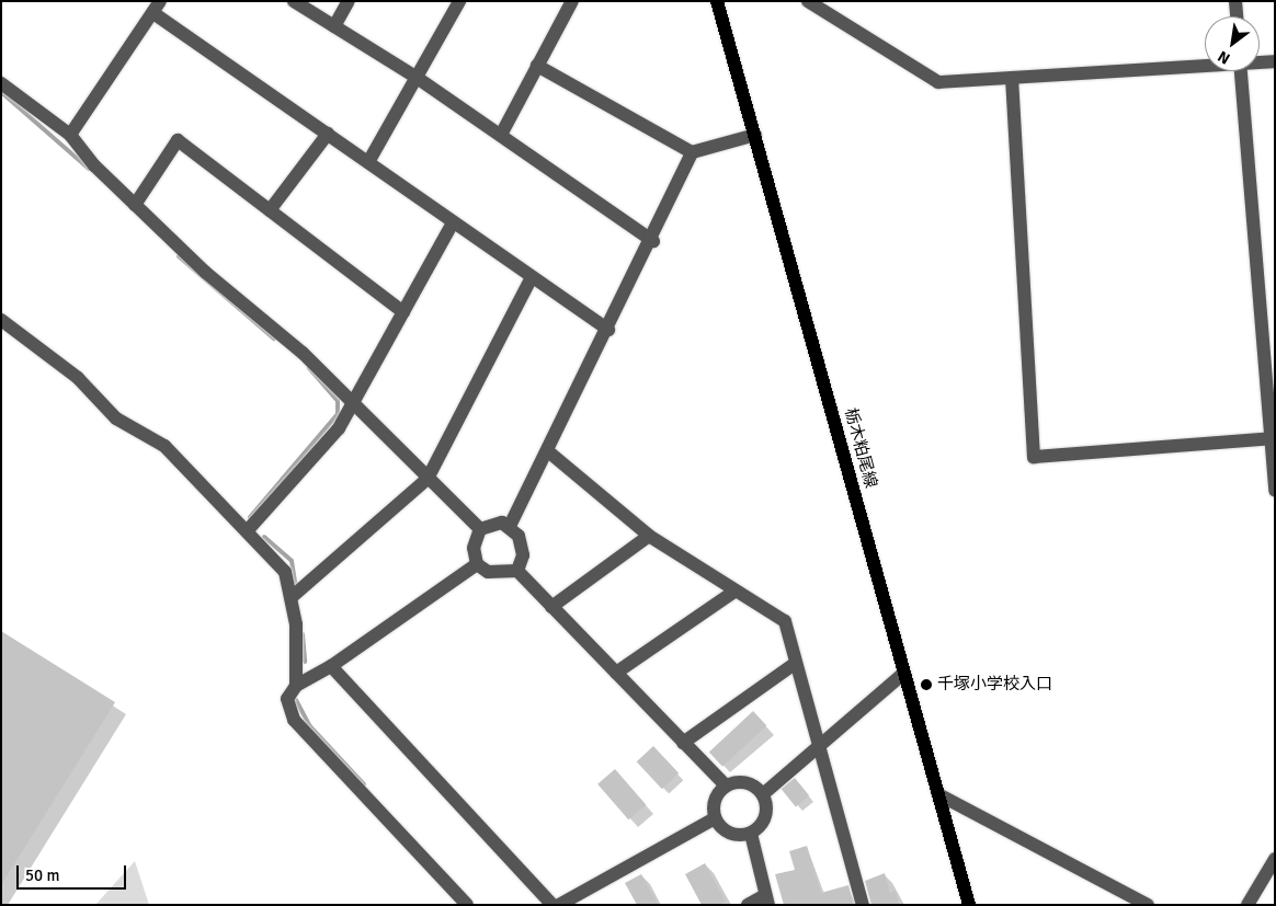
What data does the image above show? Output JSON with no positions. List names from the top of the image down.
{
  "streets": {
    "main road": ["栃木粕尾線"]
  },
  "places": ["千塚小学校入口"],
  "scale_bar": "50 m",
  "north": "bottom left"
}
